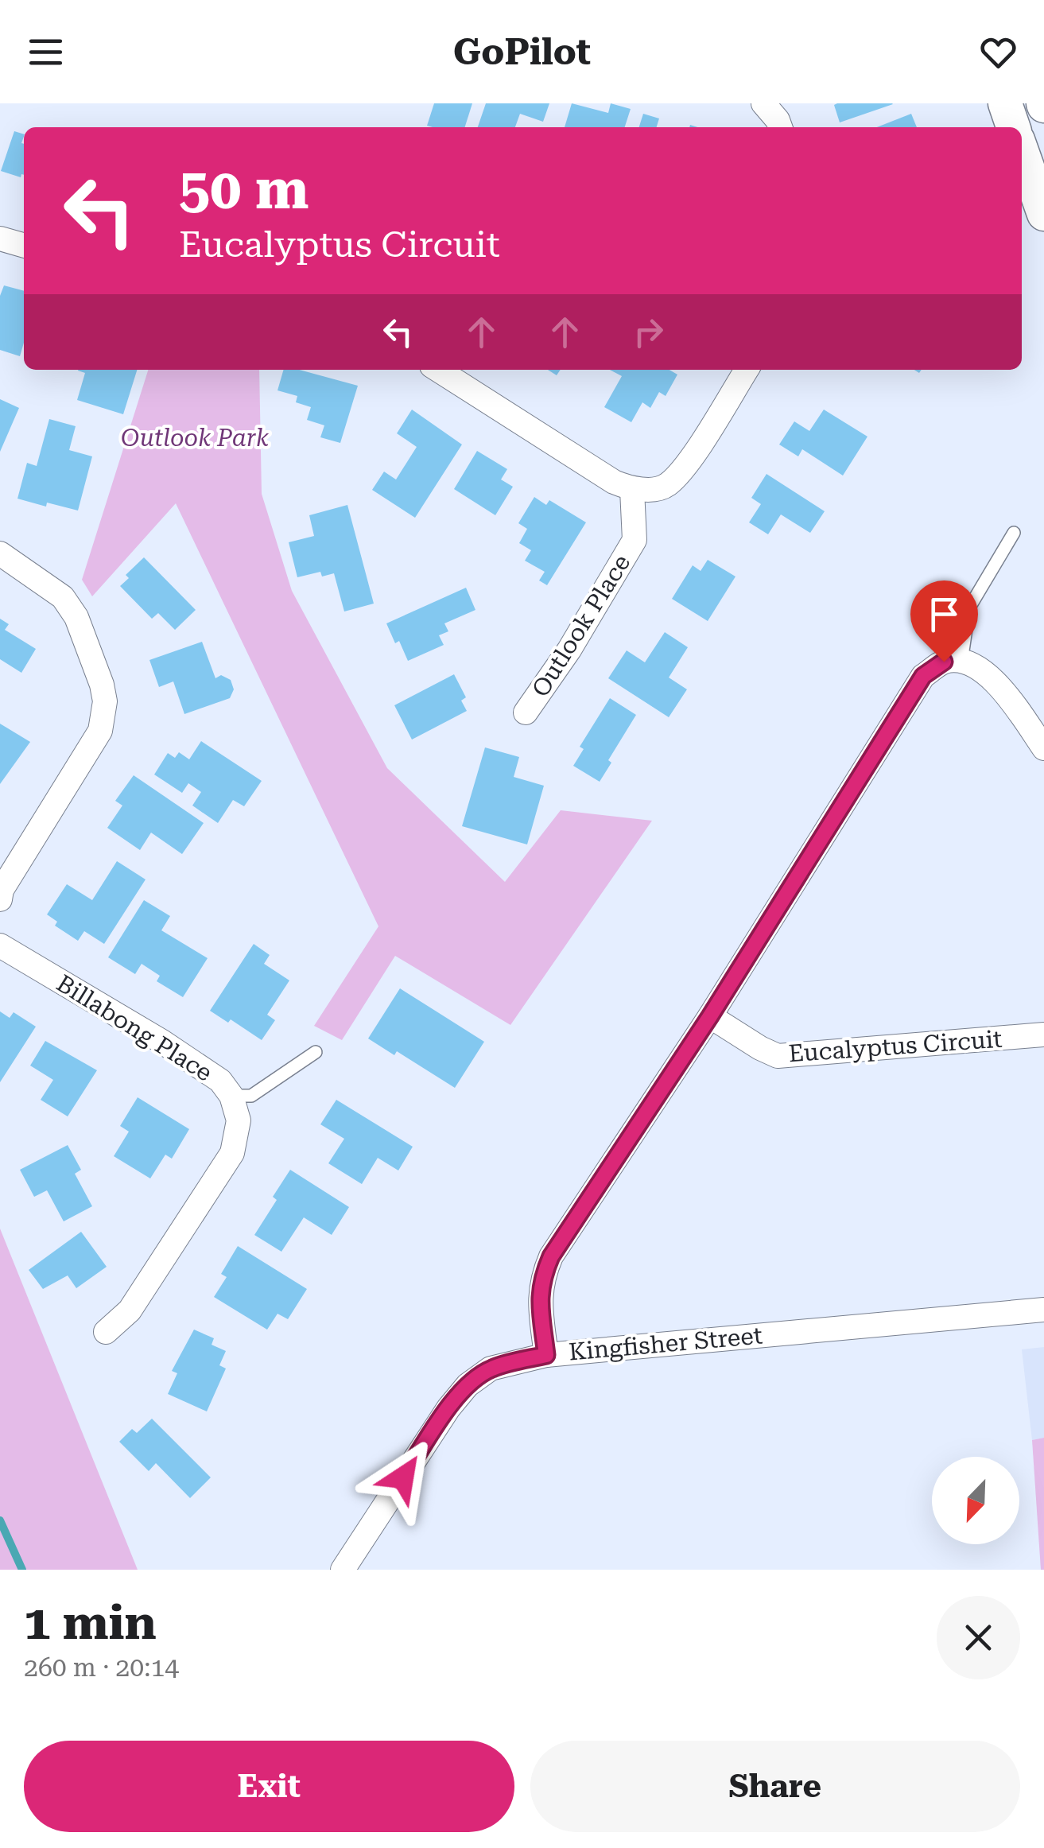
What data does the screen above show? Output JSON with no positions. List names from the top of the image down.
{
  "streets": {
    "street": [
      "Outlook Place",
      "Billabong Place",
      "Eucalyptus Circuit",
      "Kingfisher Street"
    ]
  },
  "parks": ["Outlook Park"],
  "north": "bottom left",
  "page": {
    "header": "GoPilot",
    "turn": ["50 m", "Eucalyptus Circuit"],
    "heading": ["1 min", "260 m · 20:14"],
    "buttons": ["Exit", "Share"]
  }
}
